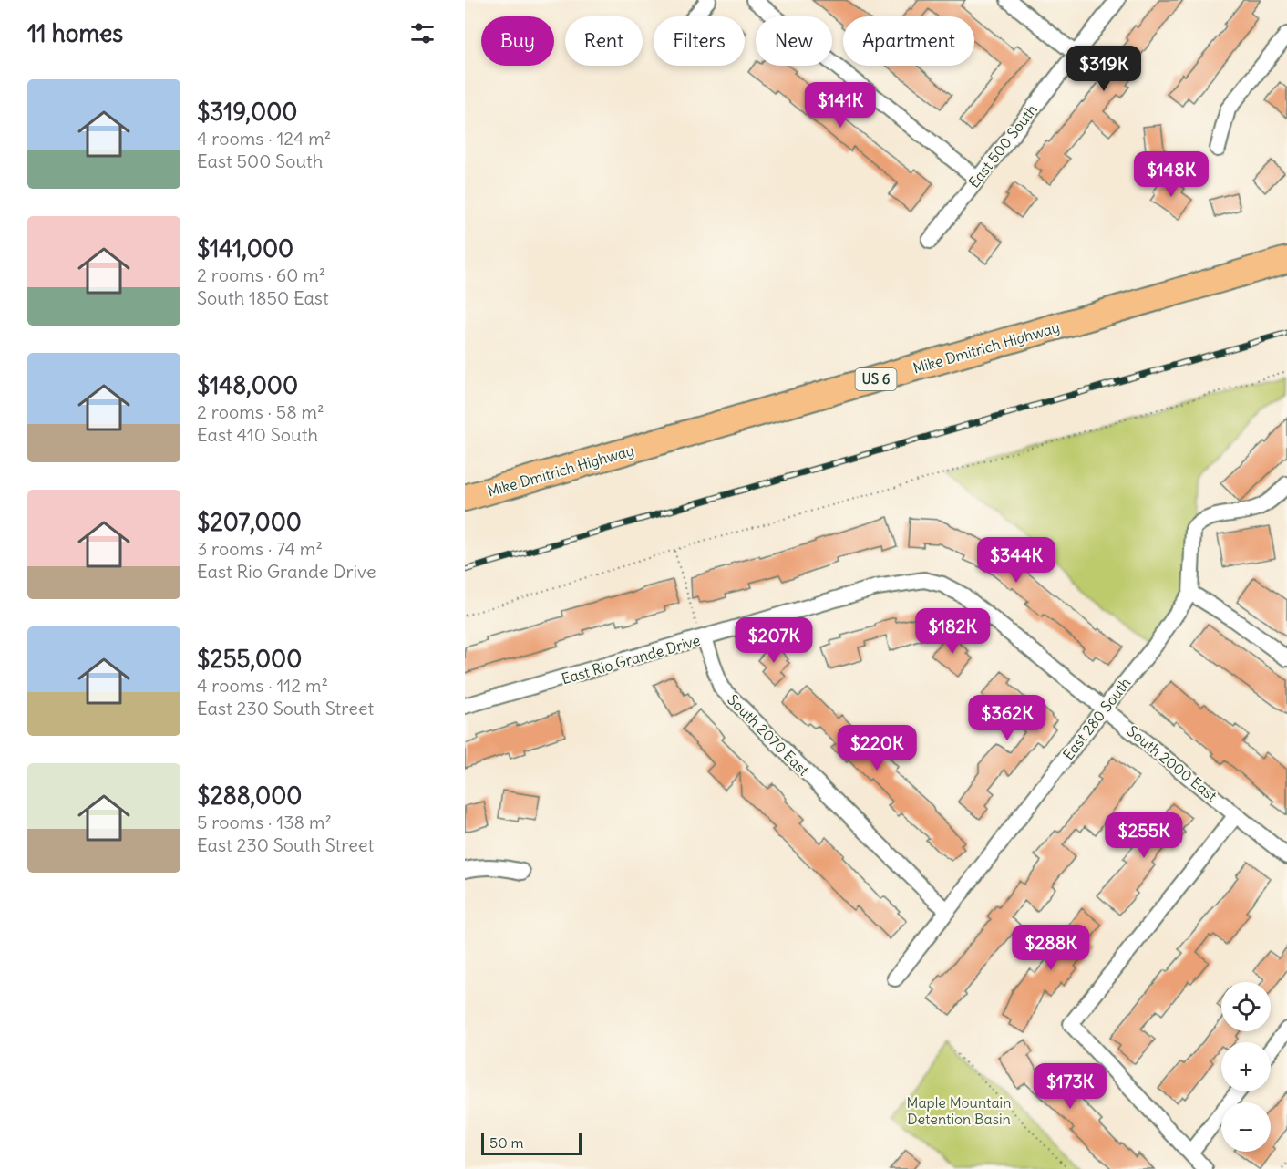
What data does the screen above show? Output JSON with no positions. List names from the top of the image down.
{
  "streets": {
    "highway": ["Mike Dmitrich Highway", "US 6"],
    "street": [
      "East 500 South",
      "East Rio Grande Drive",
      "East 280 South",
      "South 2070 East",
      "South 2000 East"
    ]
  },
  "crossings": [
    ["East Rio Grande Drive", "South 2070 East"],
    ["East Rio Grande Drive", "South 2000 East"],
    ["East 280 South", "South 2070 East"],
    ["East 280 South", "South 2000 East"]
  ],
  "parks": ["Maple Mountain Detention Basin"],
  "scale_bar": "50 m",
  "page": {
    "heading": "11 homes",
    "chip": [
      "Buy",
      "Rent",
      "Filters",
      "New",
      "Apartment"
    ],
    "price": [
      "$319K",
      "$141K",
      "$148K",
      "$344K",
      "$182K",
      "$207K",
      "$362K",
      "$220K",
      "$255K",
      "$288K",
      "$173K"
    ],
    "list": [
      {
        "name": "$319,000",
        "note": "4 rooms · 124 m² · East 500 South"
      },
      {
        "name": "$141,000",
        "note": "2 rooms · 60 m² · South 1850 East"
      },
      {
        "name": "$148,000",
        "note": "2 rooms · 58 m² · East 410 South"
      },
      {
        "name": "$207,000",
        "note": "3 rooms · 74 m² · East Rio Grande Drive"
      },
      {
        "name": "$255,000",
        "note": "4 rooms · 112 m² · East 230 South Street"
      },
      {
        "name": "$288,000",
        "note": "5 rooms · 138 m² · East 230 South Street"
      }
    ],
    "map_buttons": ["+", "−"],
    "scale": "50 m"
  }
}
